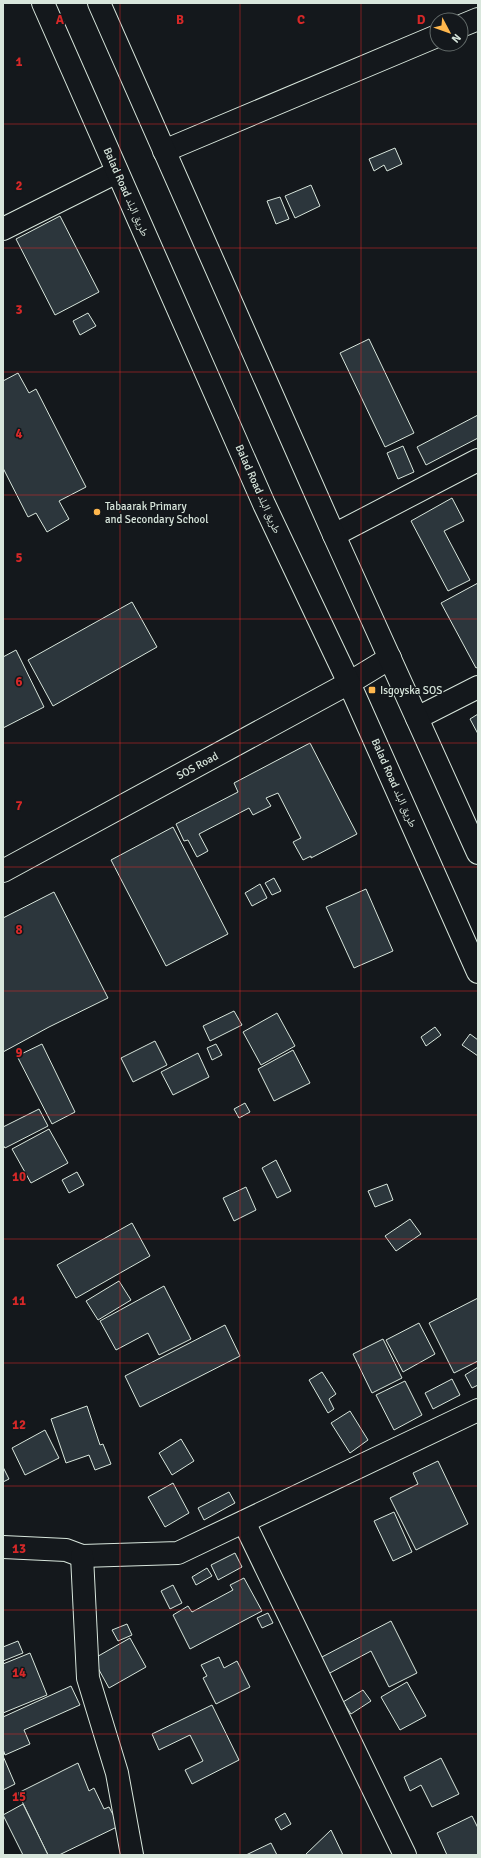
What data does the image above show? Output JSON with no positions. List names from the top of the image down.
{
  "streets": {
    "main road": ["Balad Road طريق البلد", "SOS Road"]
  },
  "crossings": [
    ["Balad Road طريق البلد", "SOS Road"]
  ],
  "places": {
    "other": ["Tabaarak Primary and Secondary School"],
    "transit": ["Isgoyska SOS"]
  },
  "north": "bottom right",
  "grid": {
    "columns": [
      "A",
      "B",
      "C",
      "D"
    ],
    "rows": [
      "1",
      "2",
      "3",
      "4",
      "5",
      "6",
      "7",
      "8",
      "9",
      "10",
      "11",
      "12",
      "13",
      "14",
      "15"
    ]
  }
}
